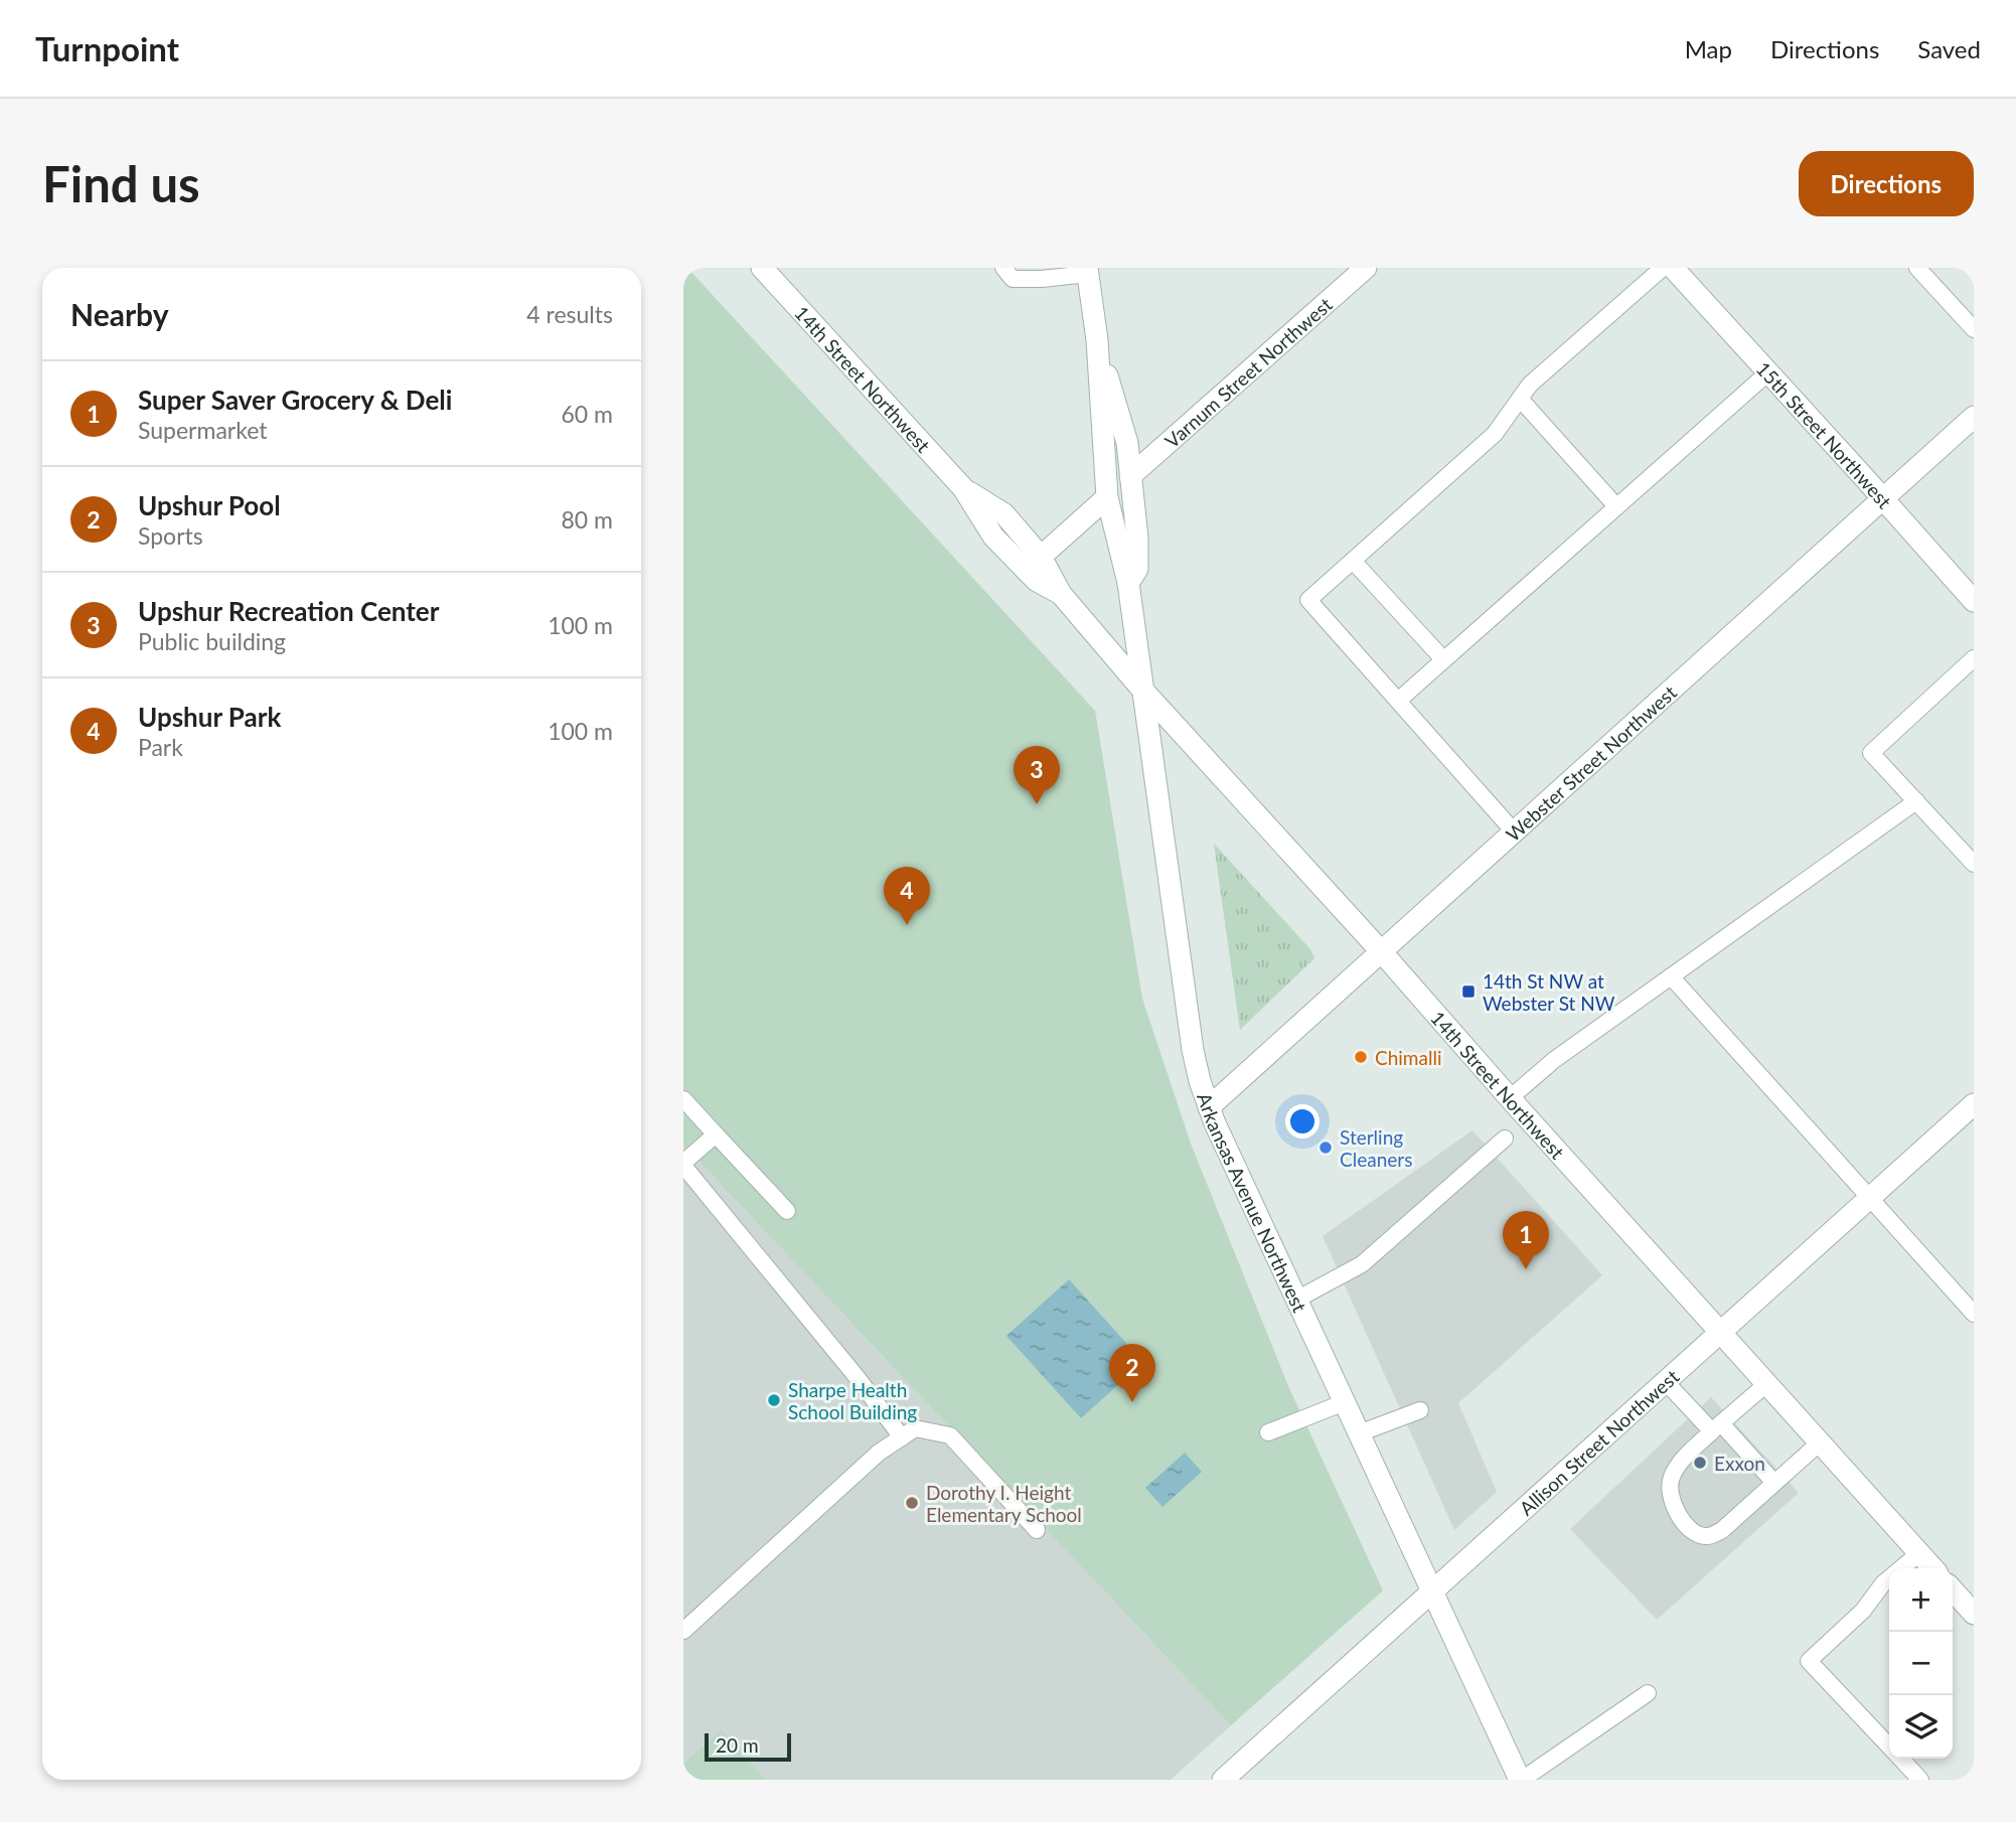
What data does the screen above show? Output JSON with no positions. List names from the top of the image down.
{
  "streets": {
    "street": [
      "Varnum Street Northwest",
      "14th Street Northwest",
      "15th Street Northwest",
      "Webster Street Northwest",
      "Arkansas Avenue Northwest",
      "Allison Street Northwest"
    ]
  },
  "crossings": [
    ["Varnum Street Northwest", "Arkansas Avenue Northwest"],
    ["14th Street Northwest", "Webster Street Northwest"],
    ["14th Street Northwest", "Arkansas Avenue Northwest"],
    ["14th Street Northwest", "Allison Street Northwest"],
    ["15th Street Northwest", "Webster Street Northwest"],
    ["Webster Street Northwest", "Arkansas Avenue Northwest"],
    ["Arkansas Avenue Northwest", "Allison Street Northwest"]
  ],
  "places": {
    "transit": ["14th St NW at Webster St NW"],
    "other": [
      "Chimalli",
      "Sterling Cleaners",
      "Sharpe Health School Building",
      "Exxon",
      "Dorothy I. Height Elementary School"
    ]
  },
  "scale_bar": "20 m",
  "page": {
    "header": "Turnpoint",
    "nav": ["Map", "Directions", "Saved"],
    "buttons": "Directions",
    "title": "Find us",
    "heading": ["Nearby", "4 results"],
    "list": [
      {
        "mark": "1",
        "name": "Super Saver Grocery & Deli",
        "note": "Supermarket",
        "value": "60 m"
      },
      {
        "mark": "2",
        "name": "Upshur Pool",
        "note": "Sports",
        "value": "80 m"
      },
      {
        "mark": "3",
        "name": "Upshur Recreation Center",
        "note": "Public building",
        "value": "100 m"
      },
      {
        "mark": "4",
        "name": "Upshur Park",
        "note": "Park",
        "value": "100 m"
      }
    ],
    "pins": [
      "3",
      "4",
      "1",
      "2"
    ],
    "map_buttons": ["+", "−"],
    "scale": "20 m"
  }
}
